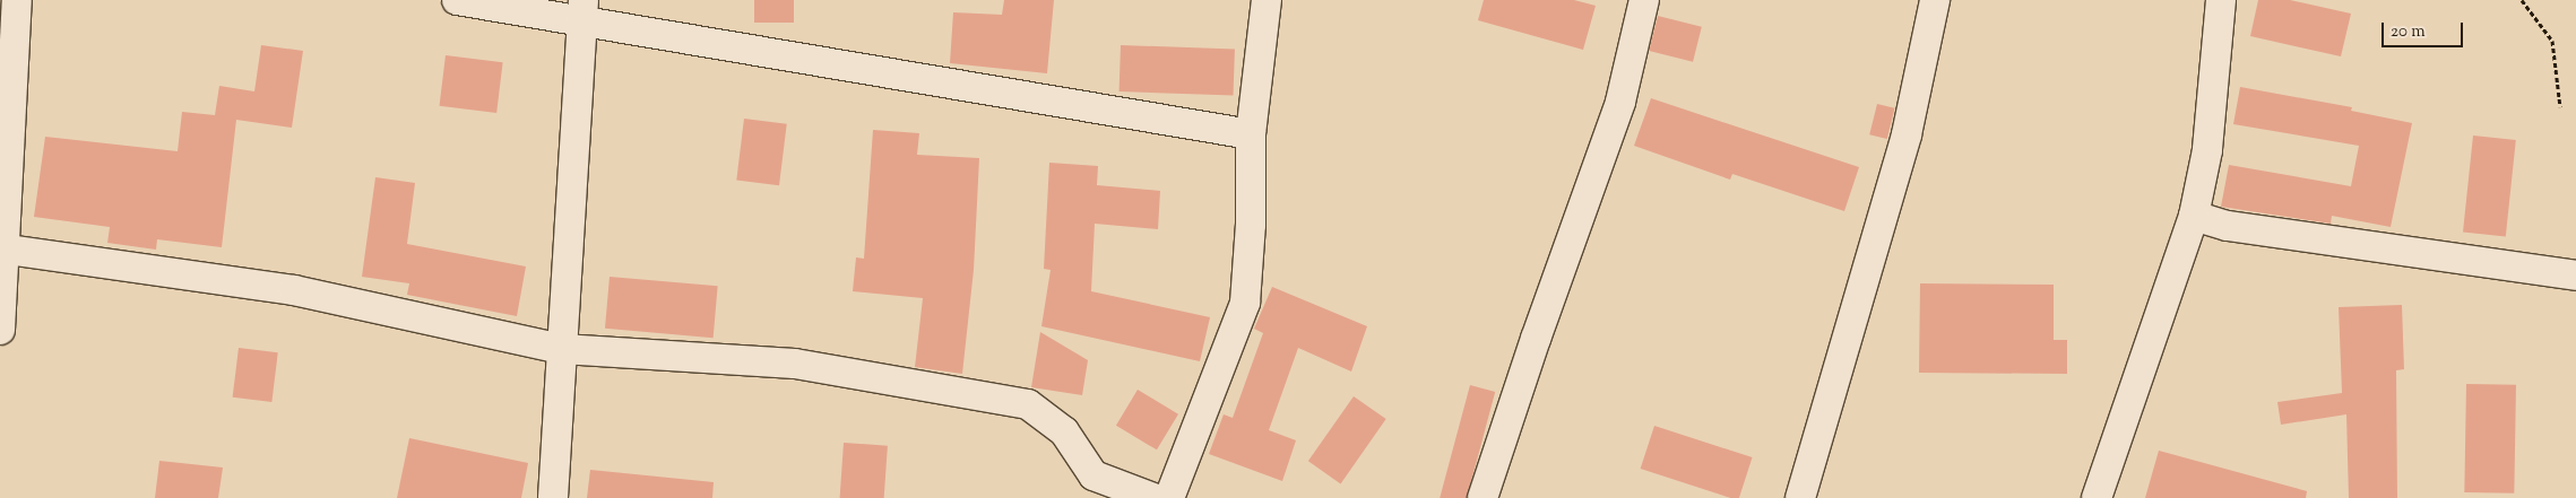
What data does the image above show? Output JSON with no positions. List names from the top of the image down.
{
  "scale_bar": "20 m"
}
